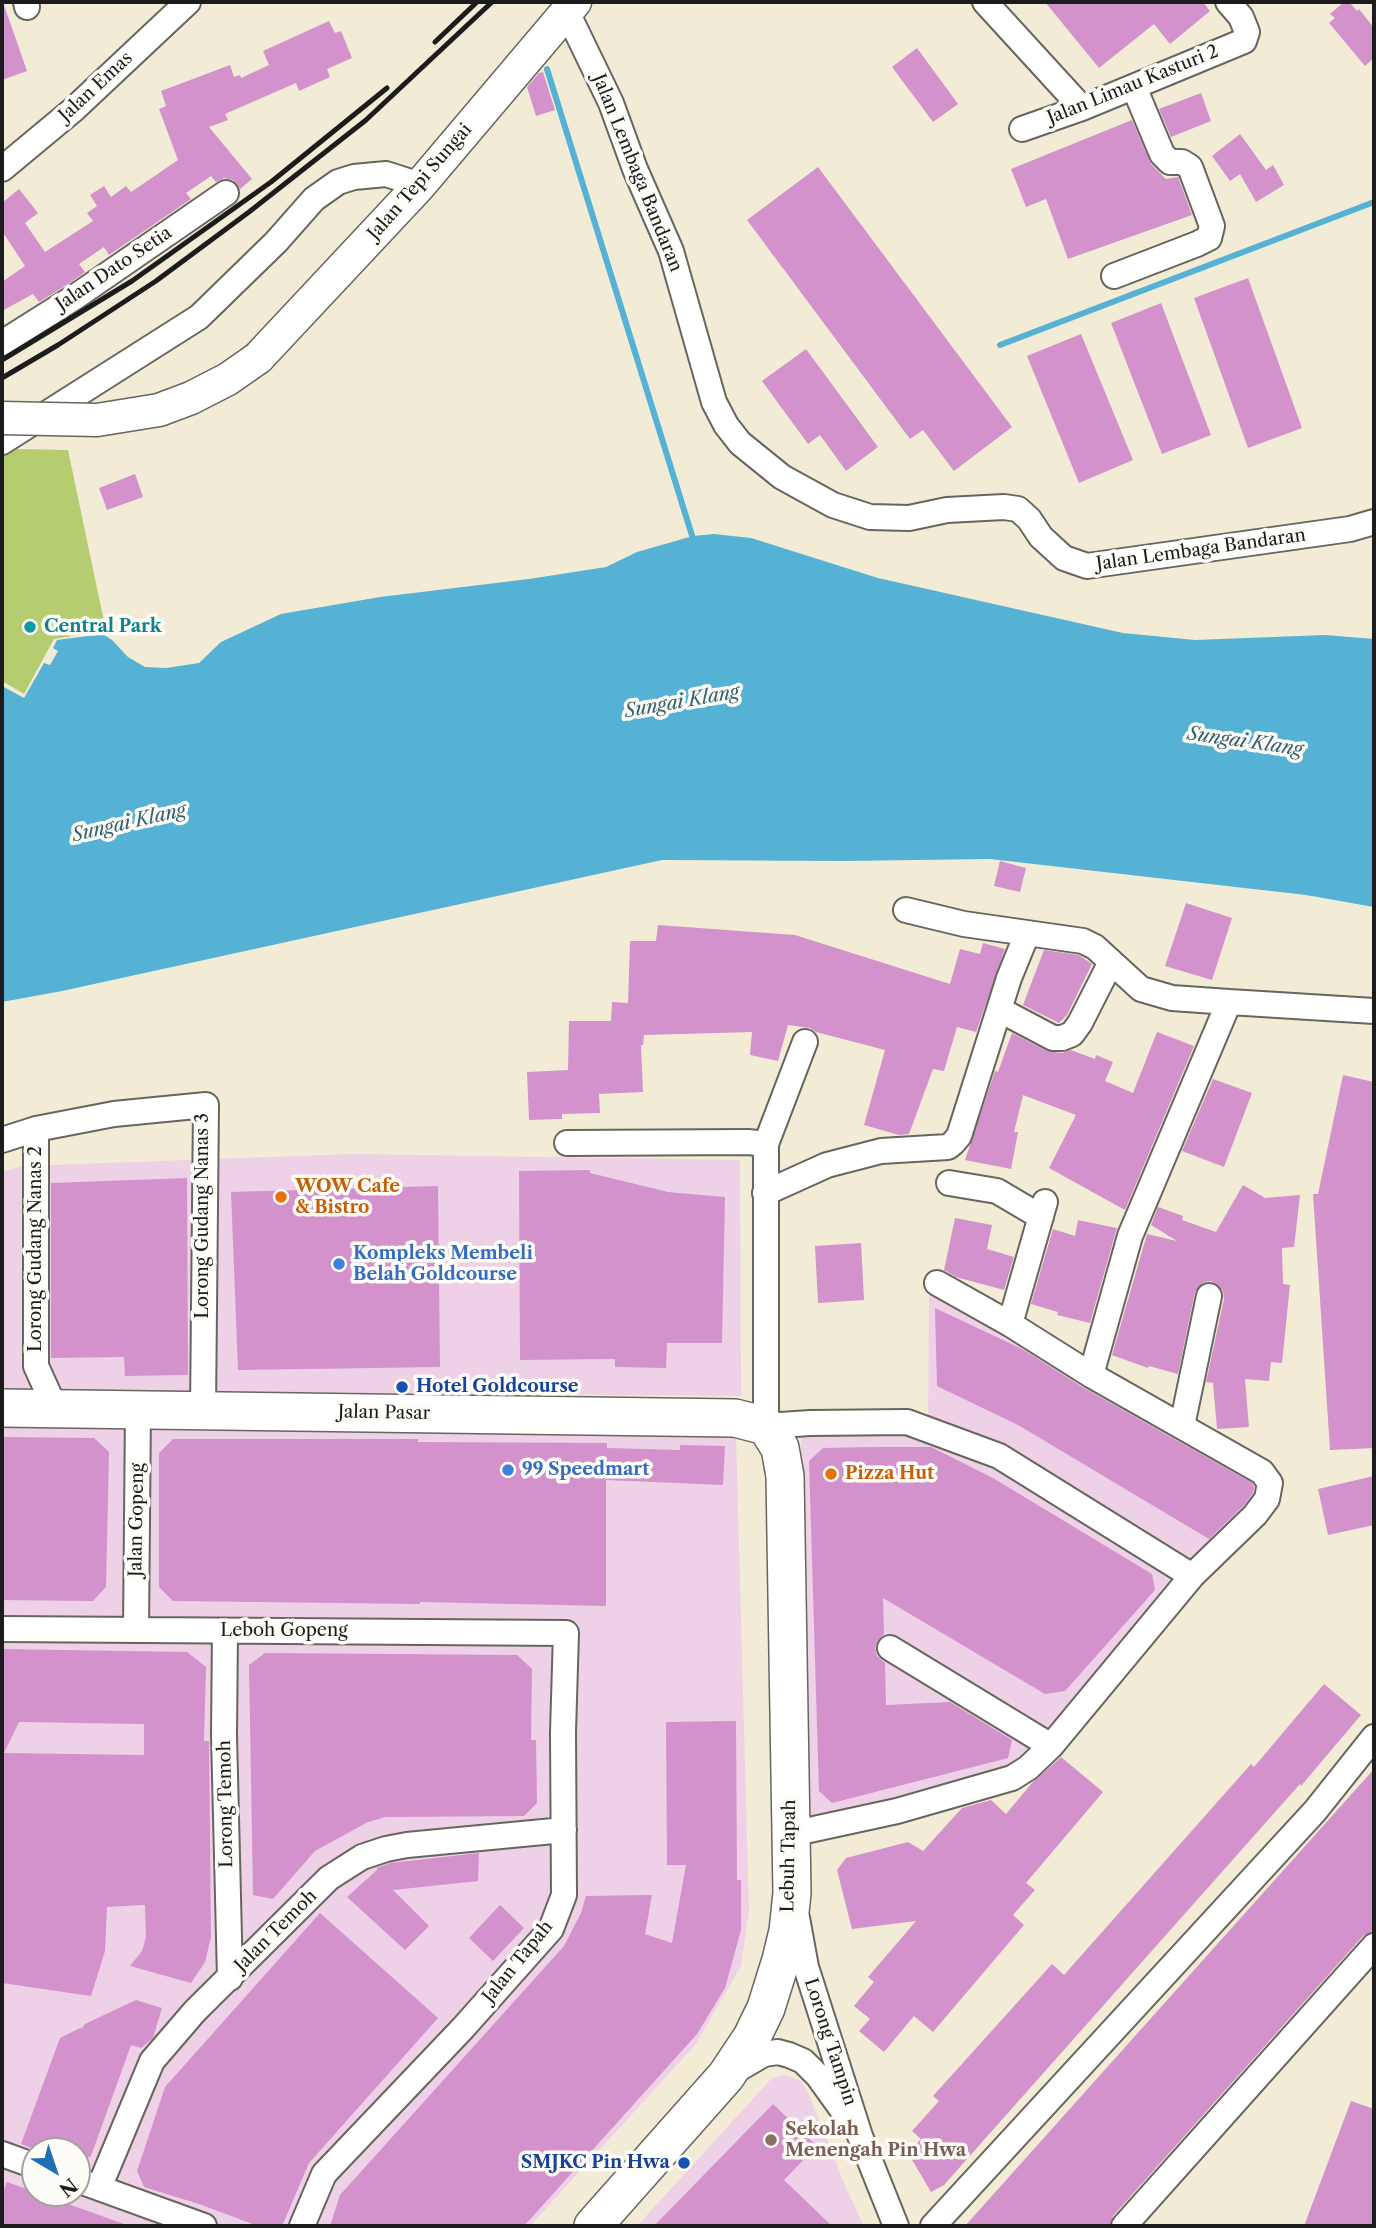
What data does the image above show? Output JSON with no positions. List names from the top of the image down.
{
  "streets": {
    "highway": ["Jalan Pasar", "Lebuh Tapah"],
    "main road": ["Jalan Tepi Sungai"],
    "street": [
      "Jalan Limau Kasturi 2",
      "Jalan Emas",
      "Jalan Lembaga Bandaran",
      "Jalan Dato Setia",
      "Lorong Gudang Nanas 3",
      "Lorong Gudang Nanas 2",
      "Jalan Gopeng",
      "Leboh Gopeng",
      "Lorong Temoh",
      "Jalan Temoh",
      "Jalan Tapah",
      "Lorong Tampin"
    ]
  },
  "crossings": [
    ["Jalan Lembaga Bandaran", "Jalan Tepi Sungai"],
    ["Lorong Gudang Nanas 3", "Lorong Gudang Nanas 2"],
    ["Lorong Gudang Nanas 3", "Jalan Pasar"],
    ["Lorong Gudang Nanas 2", "Jalan Pasar"],
    ["Jalan Pasar", "Jalan Gopeng"],
    ["Jalan Pasar", "Lebuh Tapah"],
    ["Jalan Gopeng", "Leboh Gopeng"],
    ["Leboh Gopeng", "Lorong Temoh"],
    ["Leboh Gopeng", "Jalan Tapah"],
    ["Lorong Temoh", "Jalan Temoh"],
    ["Lebuh Tapah", "Lorong Tampin"],
    ["Jalan Temoh", "Jalan Tapah"]
  ],
  "water": ["Sungai Klang"],
  "places": [
    "Central Park",
    "WOW Cafe & Bistro",
    "Kompleks Membeli Belah Goldcourse",
    "Hotel Goldcourse",
    "99 Speedmart",
    "Pizza Hut",
    "Sekolah Menengah Pin Hwa",
    "SMJKC Pin Hwa"
  ],
  "north": "bottom right"
}
